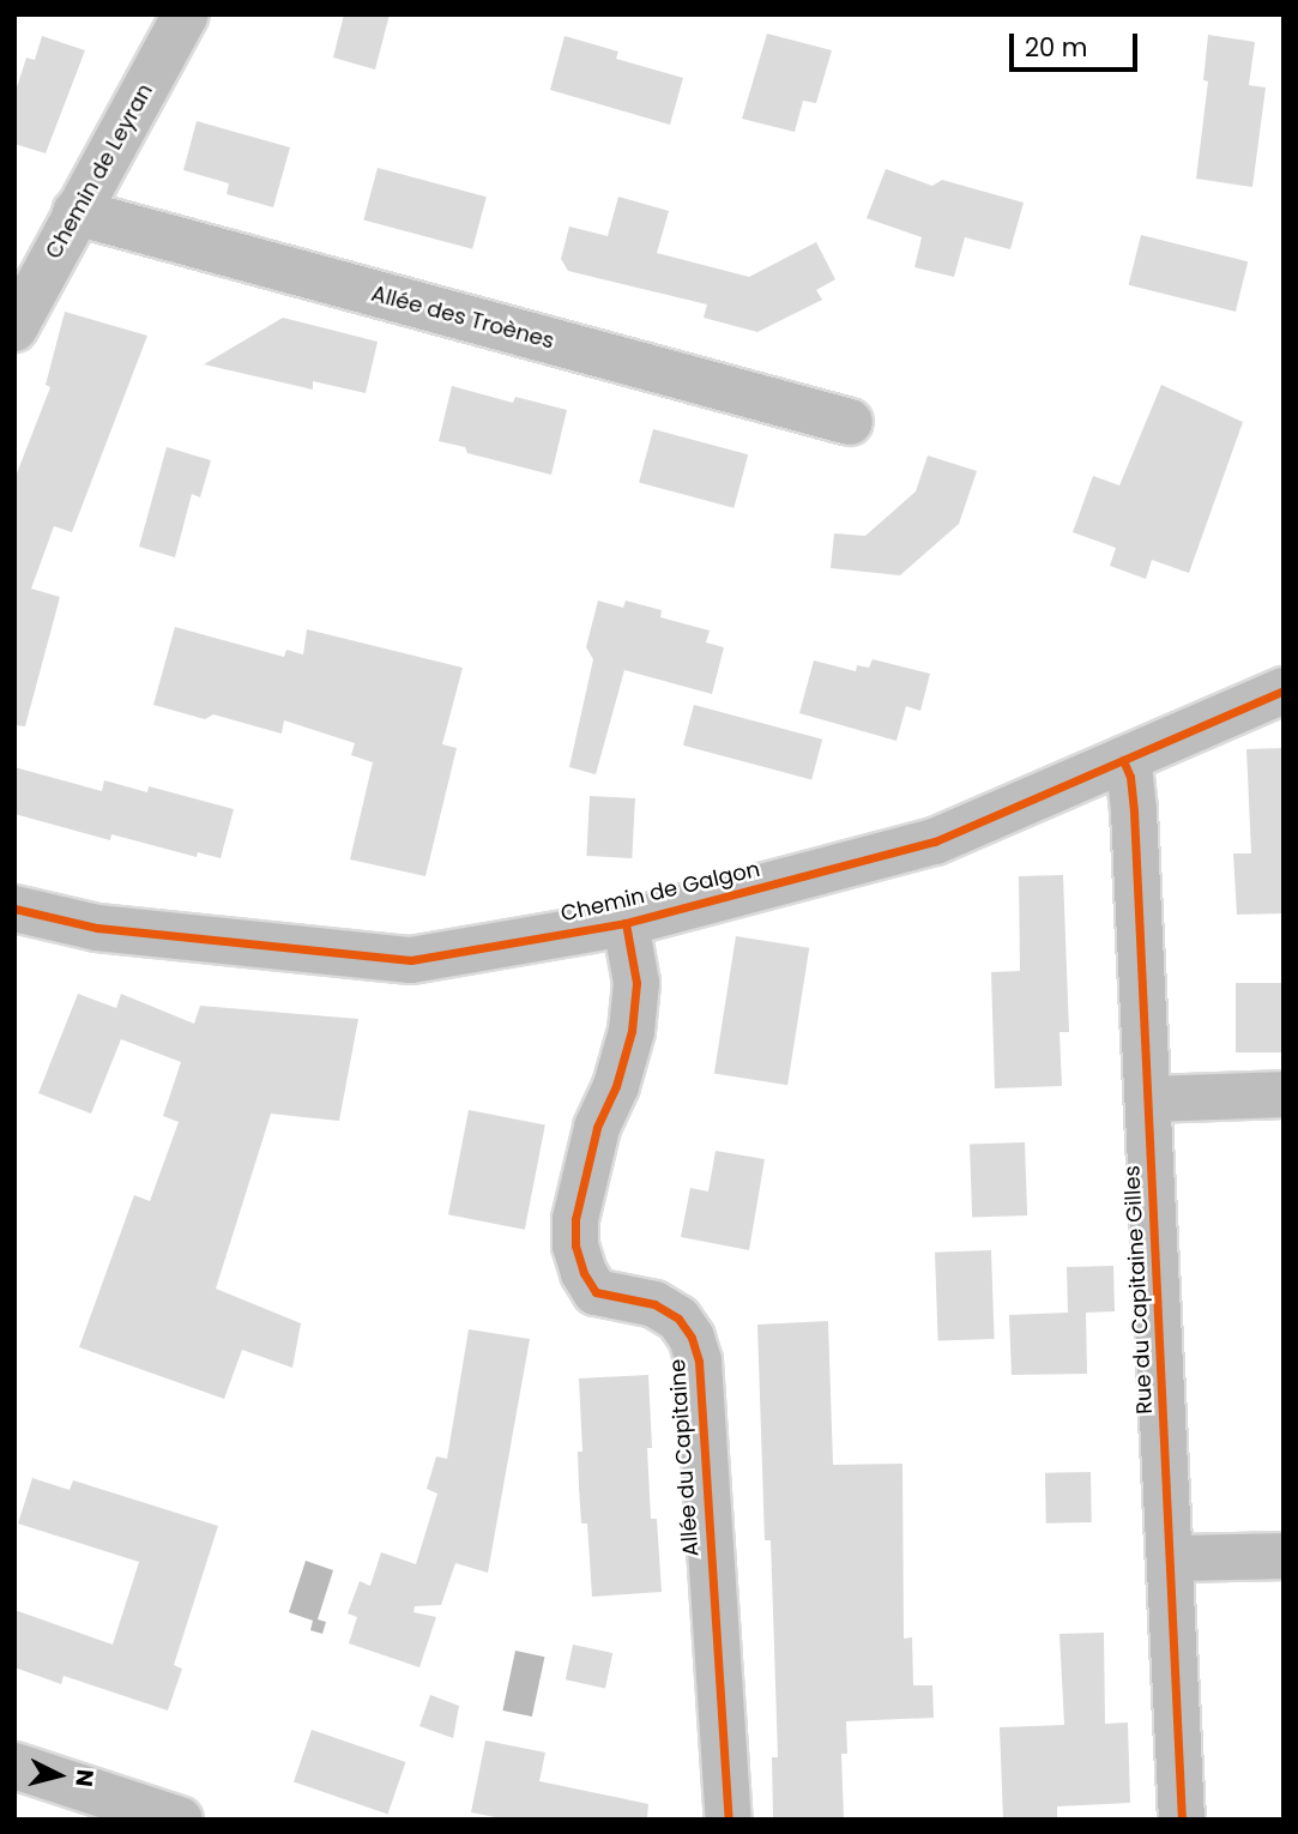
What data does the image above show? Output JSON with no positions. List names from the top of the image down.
{
  "streets": {
    "street": [
      "Chemin de Leyran",
      "Allée des Troènes",
      "Chemin de Galgon",
      "Rue du Capitaine Gilles",
      "Allée du Capitaine"
    ]
  },
  "crossings": [
    ["Chemin de Leyran", "Allée des Troènes"],
    ["Chemin de Galgon", "Rue du Capitaine Gilles"],
    ["Chemin de Galgon", "Allée du Capitaine"]
  ],
  "scale_bar": "20 m",
  "north": "right"
}
